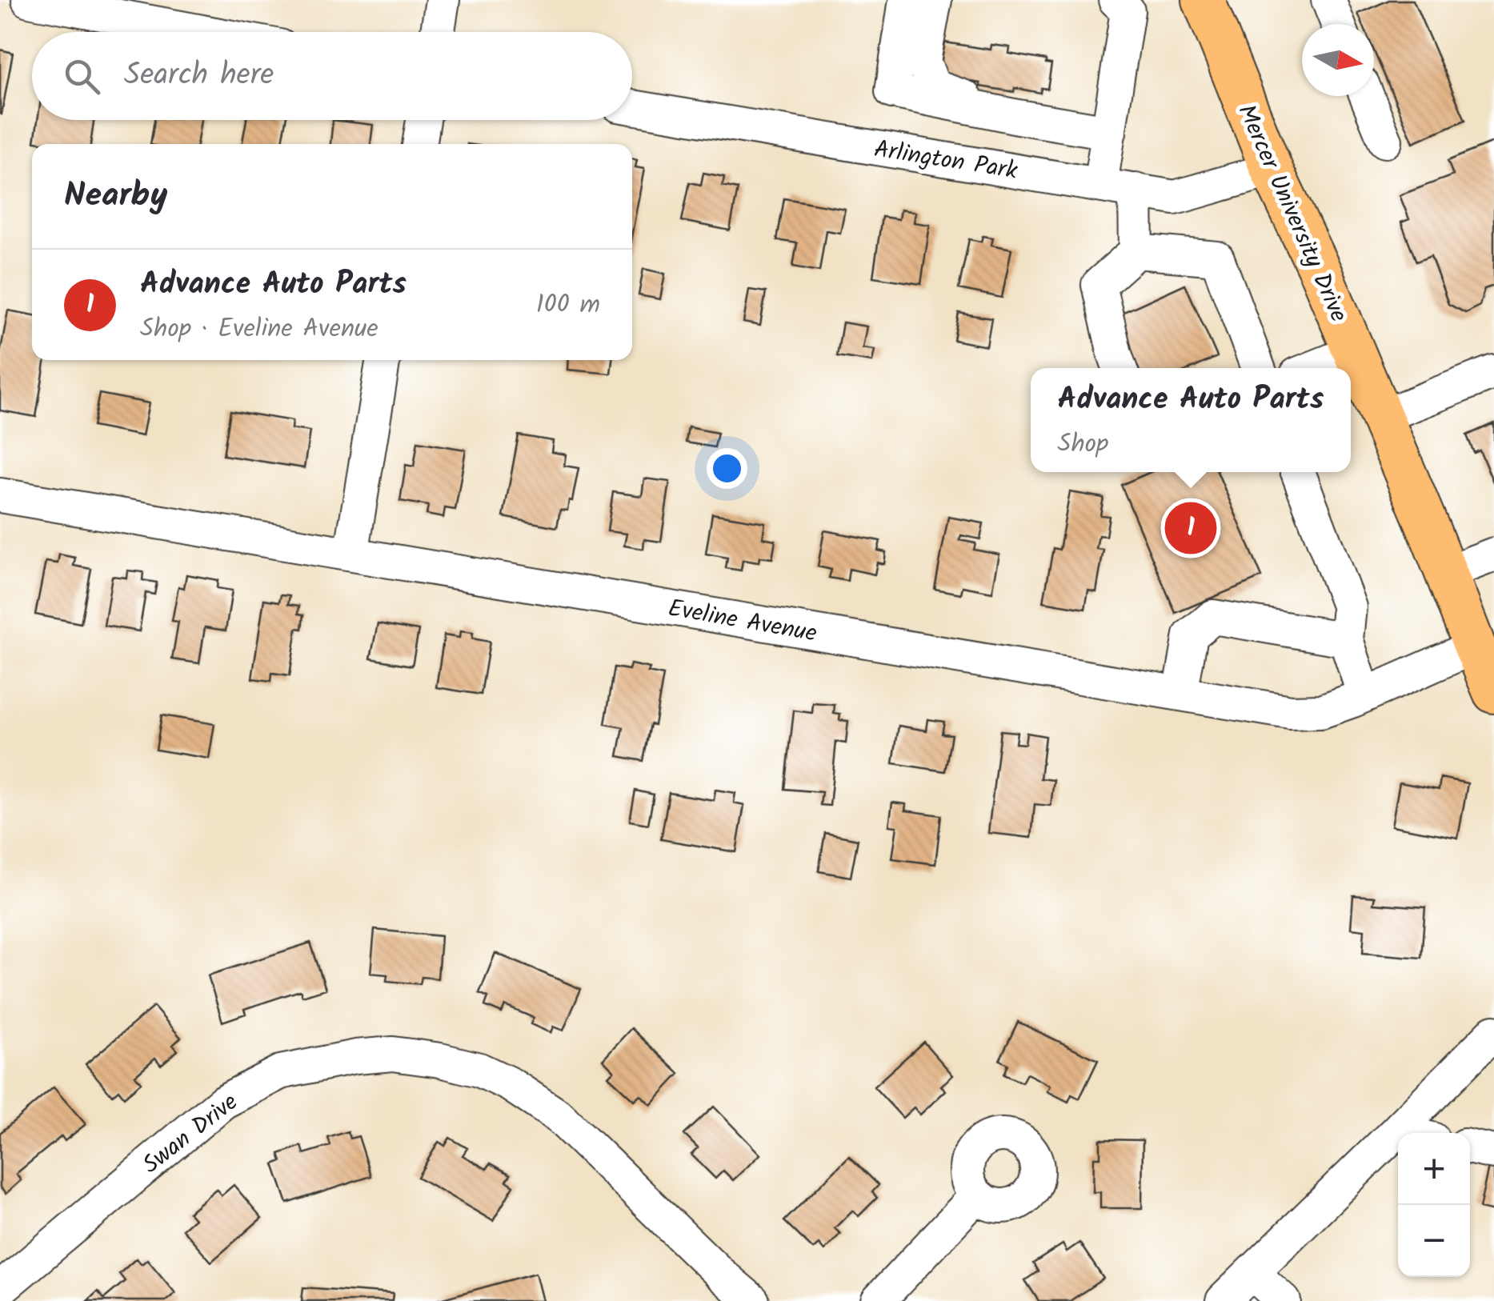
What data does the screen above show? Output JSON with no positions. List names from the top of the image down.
{
  "streets": {
    "main road": ["Mercer University Drive"],
    "street": ["Arlington Park", "Eveline Avenue", "Swan Drive"]
  },
  "crossings": [
    ["Arlington Park", "Mercer University Drive"],
    ["Mercer University Drive", "Eveline Avenue"]
  ],
  "north": "right",
  "page": {
    "search": "Search here",
    "heading": "Nearby",
    "list": [
      {
        "mark": "1",
        "name": "Advance Auto Parts",
        "note": "Shop · Eveline Avenue",
        "value": "100 m"
      }
    ],
    "popup": ["Advance Auto Parts", "Shop"],
    "pins": "1",
    "map_buttons": ["+", "−"]
  }
}
